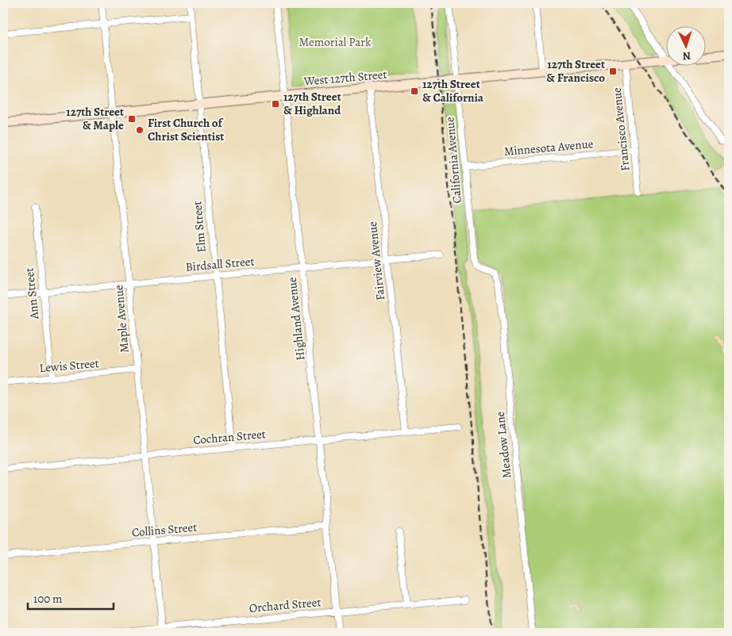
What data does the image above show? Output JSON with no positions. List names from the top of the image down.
{
  "streets": {
    "main road": ["West 127th Street"],
    "street": [
      "Francisco Avenue",
      "Minnesota Avenue",
      "California Avenue",
      "Elm Street",
      "Fairview Avenue",
      "Birdsall Street",
      "Ann Street",
      "Maple Avenue",
      "Highland Avenue",
      "Lewis Street",
      "Cochran Street",
      "Meadow Lane",
      "Collins Street",
      "Orchard Street"
    ]
  },
  "crossings": [
    ["West 127th Street", "Francisco Avenue"],
    ["West 127th Street", "California Avenue"],
    ["West 127th Street", "Elm Street"],
    ["West 127th Street", "Fairview Avenue"],
    ["West 127th Street", "Maple Avenue"],
    ["West 127th Street", "Highland Avenue"],
    ["Francisco Avenue", "Minnesota Avenue"],
    ["Minnesota Avenue", "California Avenue"],
    ["California Avenue", "Meadow Lane"],
    ["Elm Street", "Birdsall Street"],
    ["Elm Street", "Cochran Street"],
    ["Fairview Avenue", "Birdsall Street"],
    ["Fairview Avenue", "Cochran Street"],
    ["Birdsall Street", "Ann Street"],
    ["Birdsall Street", "Maple Avenue"],
    ["Birdsall Street", "Highland Avenue"],
    ["Ann Street", "Lewis Street"],
    ["Maple Avenue", "Lewis Street"],
    ["Maple Avenue", "Cochran Street"],
    ["Maple Avenue", "Collins Street"],
    ["Maple Avenue", "Orchard Street"],
    ["Highland Avenue", "Cochran Street"],
    ["Highland Avenue", "Collins Street"],
    ["Highland Avenue", "Orchard Street"]
  ],
  "parks": ["Memorial Park"],
  "places": {
    "transit": [
      "127th Street & Francisco",
      "127th Street & California",
      "127th Street & Highland",
      "127th Street & Maple"
    ],
    "other": ["First Church of Christ Scientist"]
  },
  "scale_bar": "100 m",
  "north": "bottom"
}
